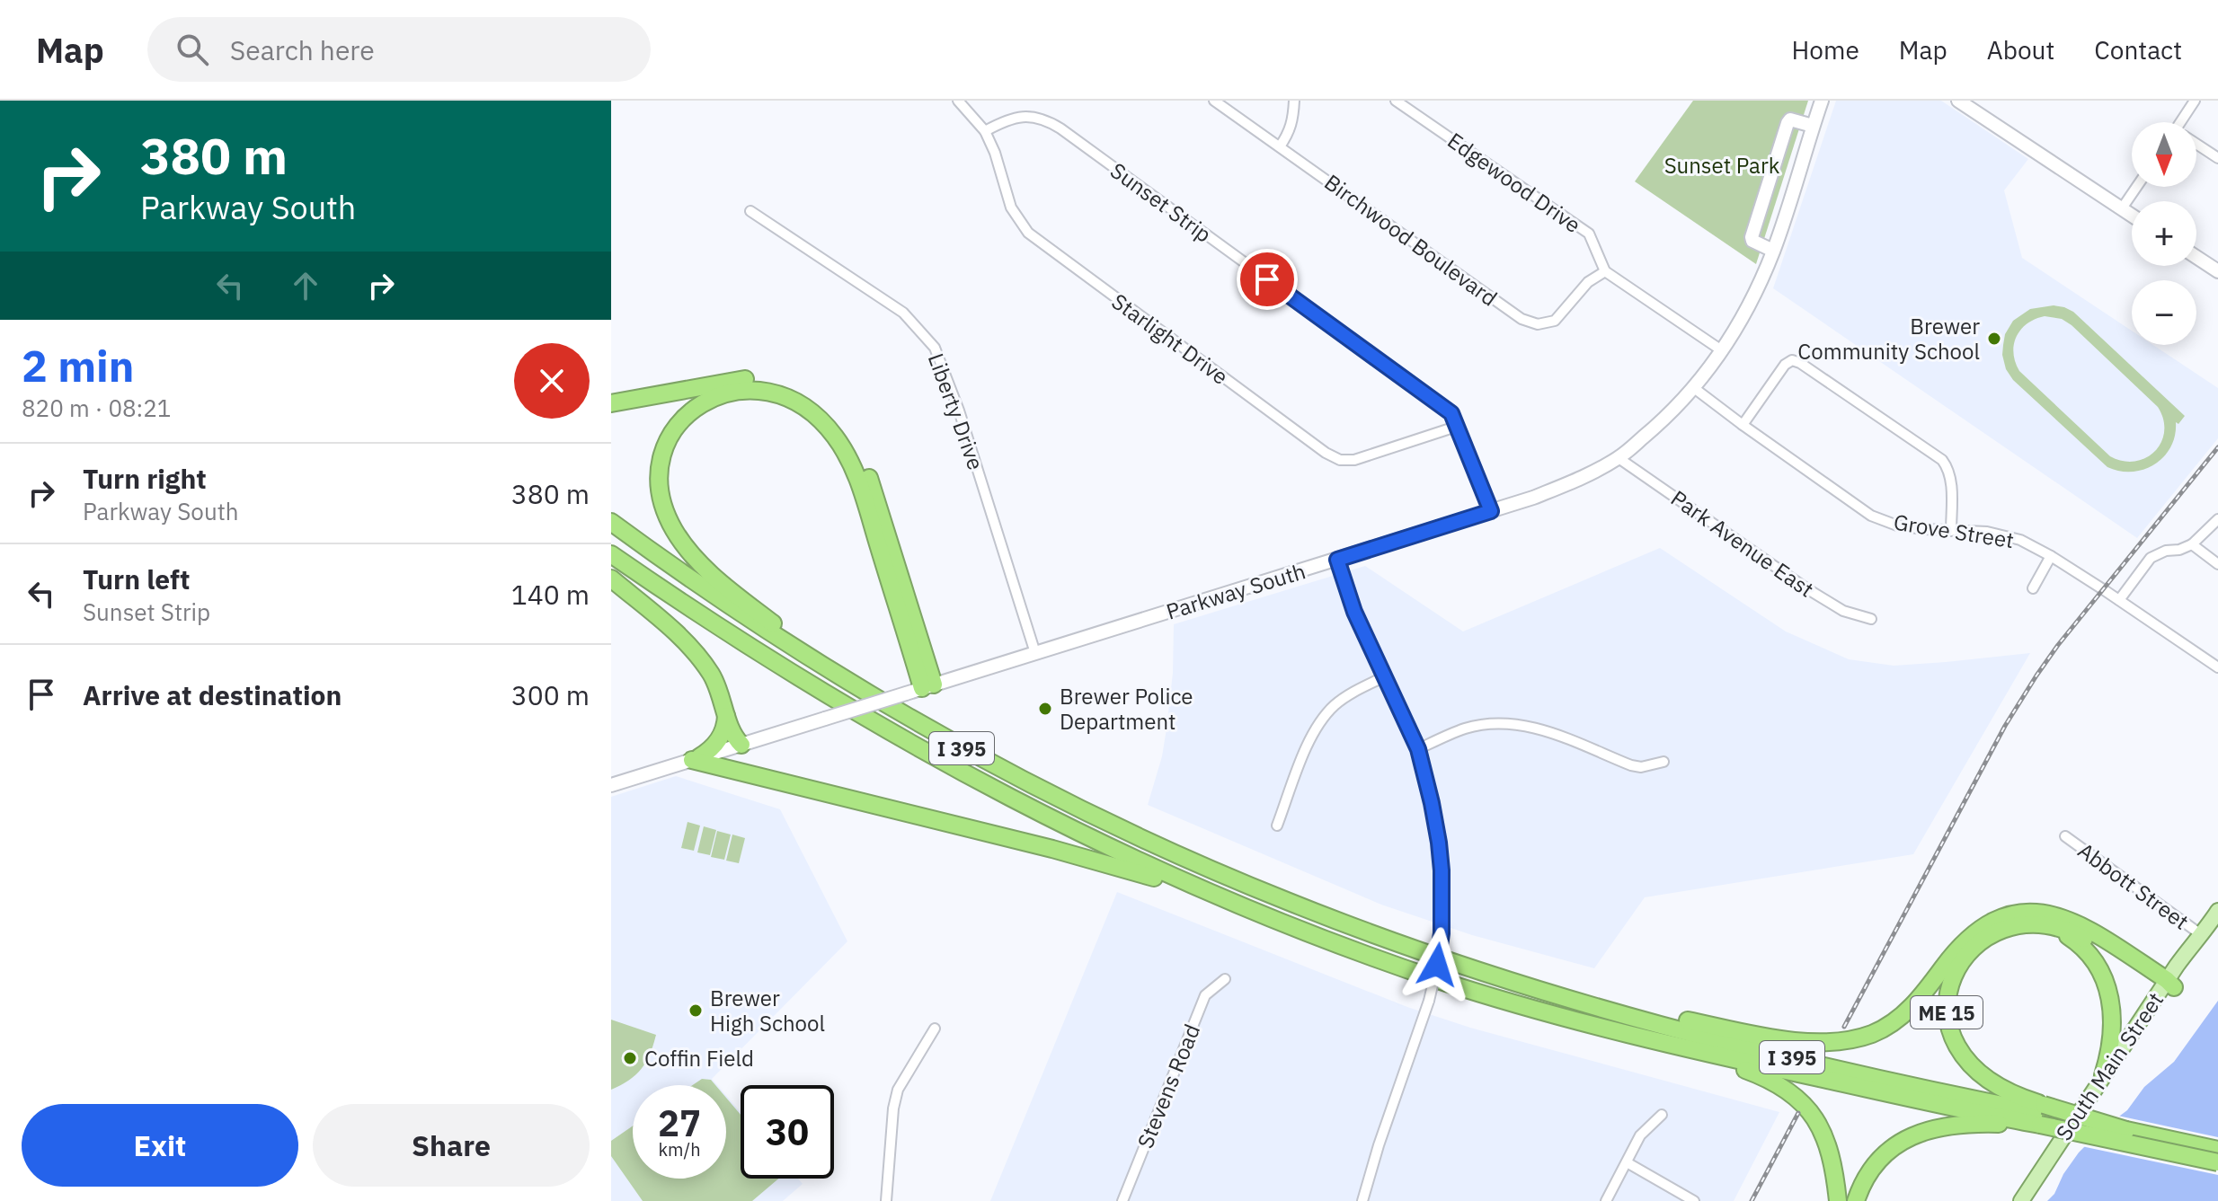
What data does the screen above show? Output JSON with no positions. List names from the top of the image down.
{
  "streets": {
    "highway": ["I 395", "ME 15"],
    "main road": ["Parkway South", "South Main Street"],
    "street": [
      "Edgewood Drive",
      "Sunset Strip",
      "Birchwood Boulevard",
      "Starlight Drive",
      "Liberty Drive",
      "Grove Street",
      "Park Avenue East",
      "Abbott Street",
      "Stevens Road"
    ]
  },
  "crossings": [
    ["Edgewood Drive", "Birchwood Boulevard"],
    ["Sunset Strip", "Starlight Drive"],
    ["Sunset Strip", "Parkway South"],
    ["Liberty Drive", "Parkway South"],
    ["Grove Street", "Parkway South"],
    ["Park Avenue East", "Parkway South"],
    ["I 395", "ME 15"],
    ["Abbott Street", "South Main Street"],
    ["ME 15", "South Main Street"]
  ],
  "parks": ["Sunset Park"],
  "places": [
    "Brewer Community School",
    "Brewer Police Department",
    "Brewer High School",
    "Coffin Field"
  ],
  "north": "bottom",
  "page": {
    "header": "Map",
    "search": "Search here",
    "nav": [
      "Home",
      "Map",
      "About",
      "Contact"
    ],
    "turn": ["380 m", "Parkway South"],
    "map_buttons": ["+", "−"],
    "heading": ["2 min", "820 m · 08:21"],
    "list": [
      {
        "name": "Turn right",
        "note": "Parkway South",
        "value": "380 m"
      },
      {
        "name": "Turn left",
        "note": "Sunset Strip",
        "value": "140 m"
      },
      {
        "name": "Arrive at destination",
        "value": "300 m"
      }
    ],
    "speed": "27 km/h",
    "limit": "30",
    "buttons": ["Exit", "Share"]
  }
}
